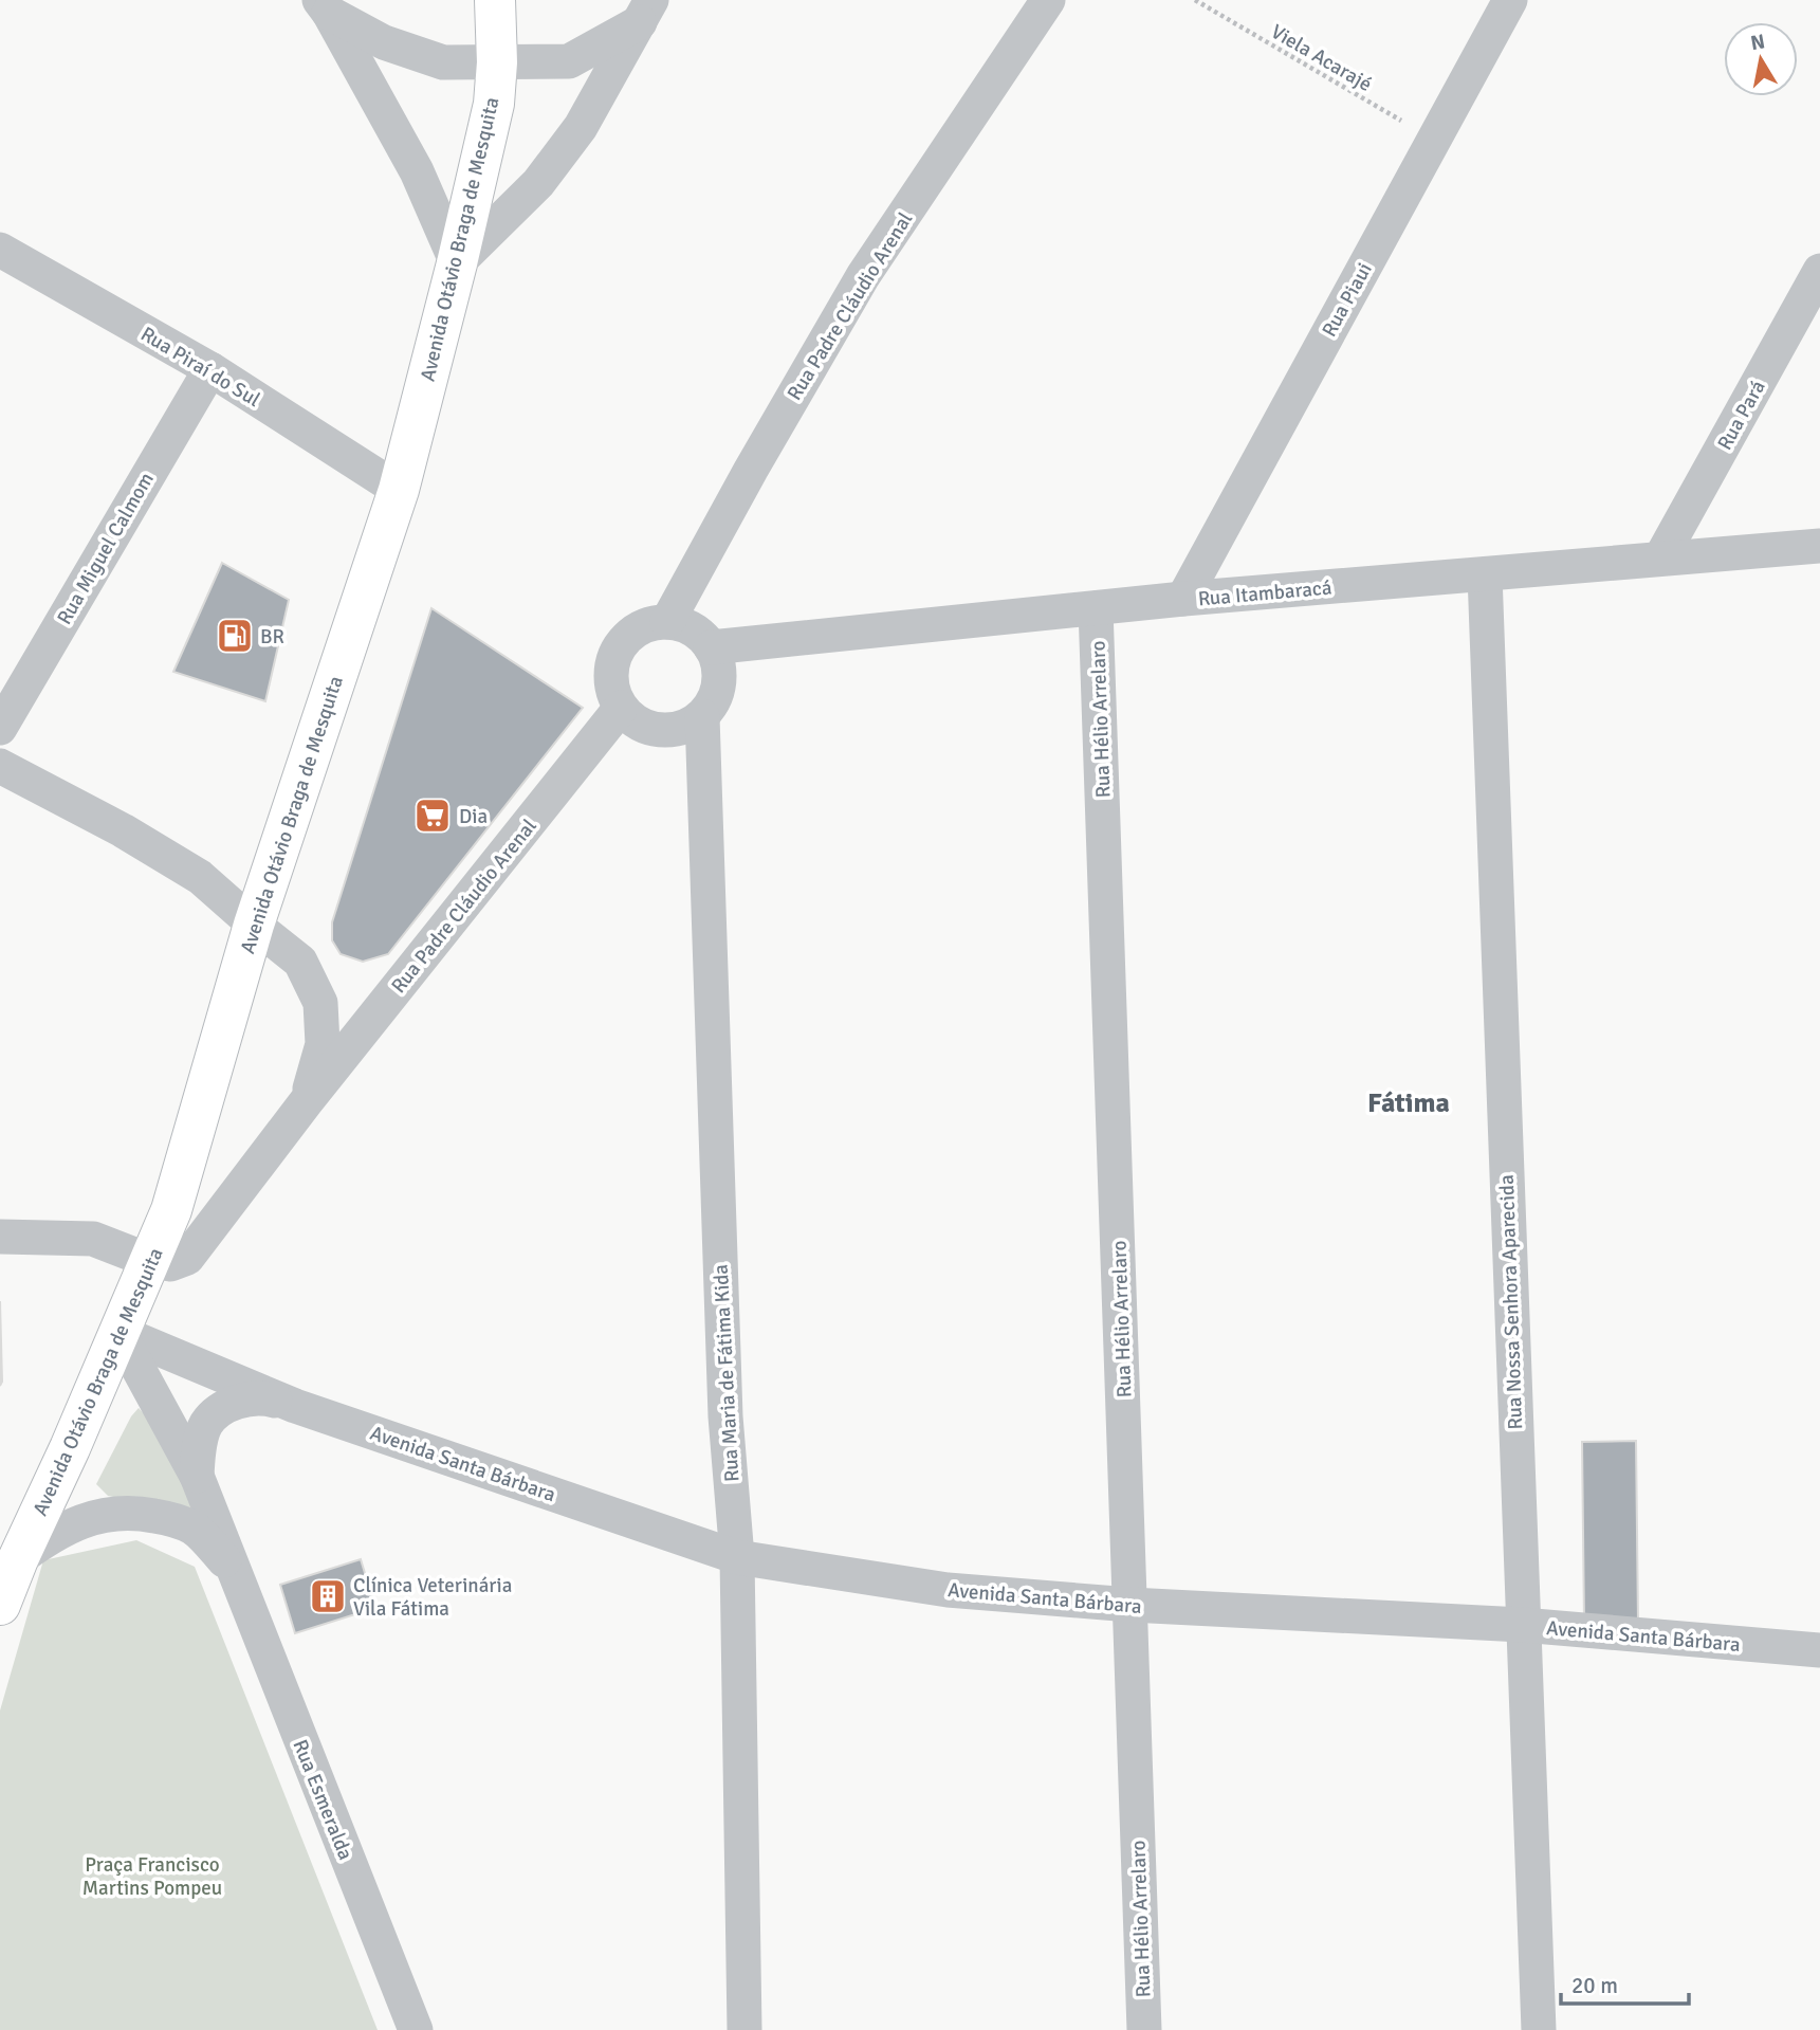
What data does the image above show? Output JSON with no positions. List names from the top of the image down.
{
  "streets": {
    "main road": ["Avenida Otávio Braga de Mesquita"],
    "street": [
      "Rua Piaui",
      "Rua Padre Cláudio Arenal",
      "Rua Piraí do Sul",
      "Rua Pará",
      "Rua Miguel Calmom",
      "Rua Itambaracá",
      "Rua Hélio Arrelaro",
      "Rua Nossa Senhora Aparecida",
      "Rua Maria de Fátima Kida",
      "Avenida Santa Bárbara",
      "Rua Esmeralda"
    ],
    "path": ["Viela Acarajé"]
  },
  "crossings": [
    ["Viela Acarajé", "Rua Piaui"],
    ["Avenida Otávio Braga de Mesquita", "Rua Padre Cláudio Arenal"],
    ["Avenida Otávio Braga de Mesquita", "Rua Piraí do Sul"],
    ["Avenida Otávio Braga de Mesquita", "Avenida Santa Bárbara"],
    ["Avenida Otávio Braga de Mesquita", "Rua Esmeralda"],
    ["Rua Piaui", "Rua Itambaracá"],
    ["Rua Padre Cláudio Arenal", "Rua Itambaracá"],
    ["Rua Padre Cláudio Arenal", "Rua Maria de Fátima Kida"],
    ["Rua Piraí do Sul", "Rua Miguel Calmom"],
    ["Rua Pará", "Rua Itambaracá"],
    ["Rua Itambaracá", "Rua Hélio Arrelaro"],
    ["Rua Itambaracá", "Rua Nossa Senhora Aparecida"],
    ["Rua Itambaracá", "Rua Maria de Fátima Kida"],
    ["Rua Hélio Arrelaro", "Avenida Santa Bárbara"],
    ["Rua Nossa Senhora Aparecida", "Avenida Santa Bárbara"],
    ["Rua Maria de Fátima Kida", "Avenida Santa Bárbara"],
    ["Avenida Santa Bárbara", "Rua Esmeralda"]
  ],
  "districts": ["Fátima"],
  "parks": ["Praça Francisco Martins Pompeu"],
  "places": {
    "fuel station": ["BR"],
    "supermarket": ["Dia"],
    "building": ["Clínica Veterinária Vila Fátima"]
  },
  "scale_bar": "20 m",
  "north": "top"
}
